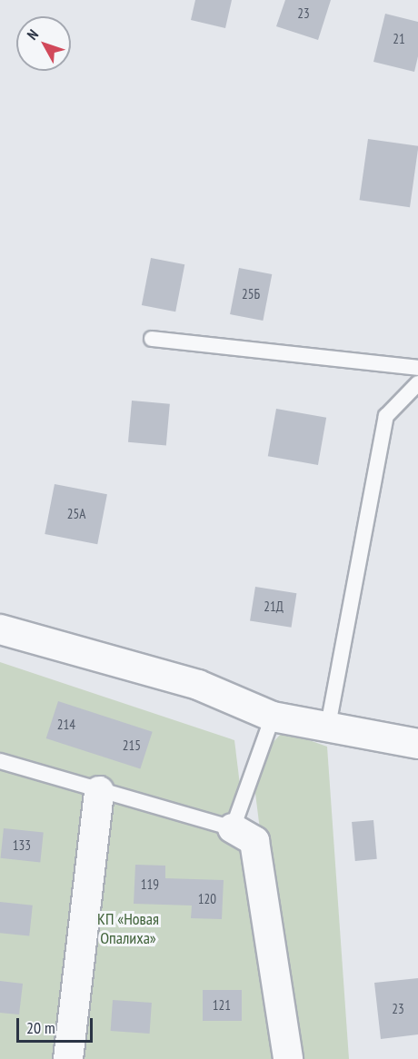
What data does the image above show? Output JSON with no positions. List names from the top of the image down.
{
  "parks": ["КП «Новая Опалиха»"],
  "house_numbers": [
    "23",
    "21",
    "25Б",
    "25А",
    "21Д",
    "214",
    "215",
    "133",
    "119",
    "120",
    "121",
    "23"
  ],
  "scale_bar": "20 m",
  "north": "top left"
}
